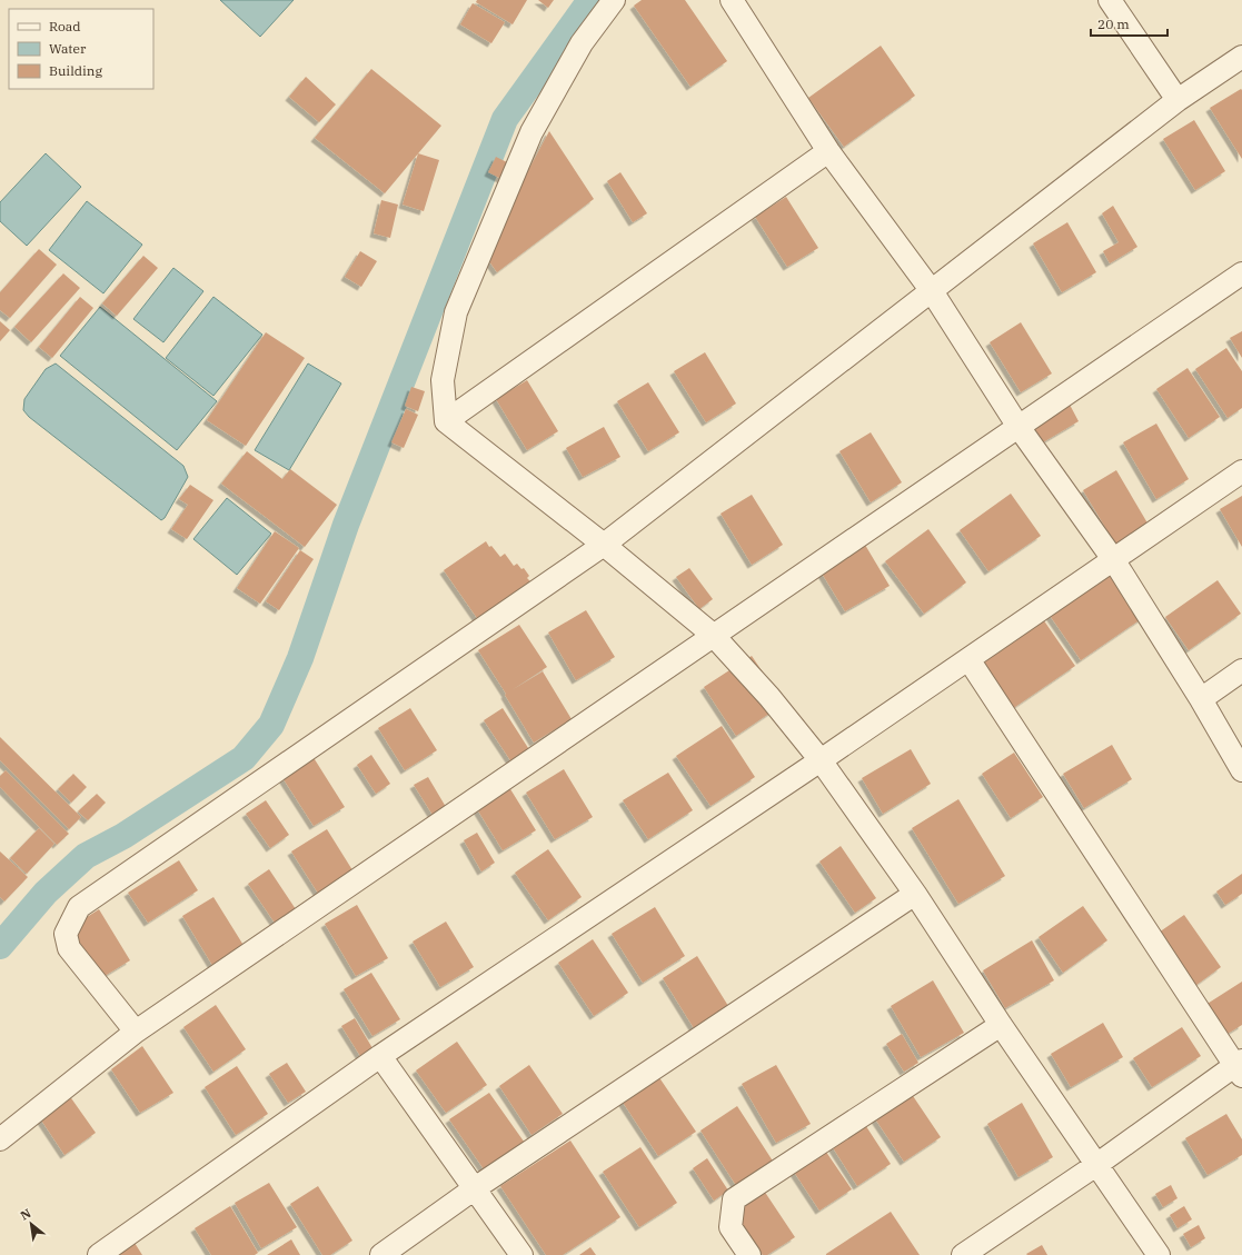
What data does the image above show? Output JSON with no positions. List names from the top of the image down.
{
  "legend": ["Road", "Water", "Building"],
  "scale_bar": "20 m",
  "north": "top left"
}
